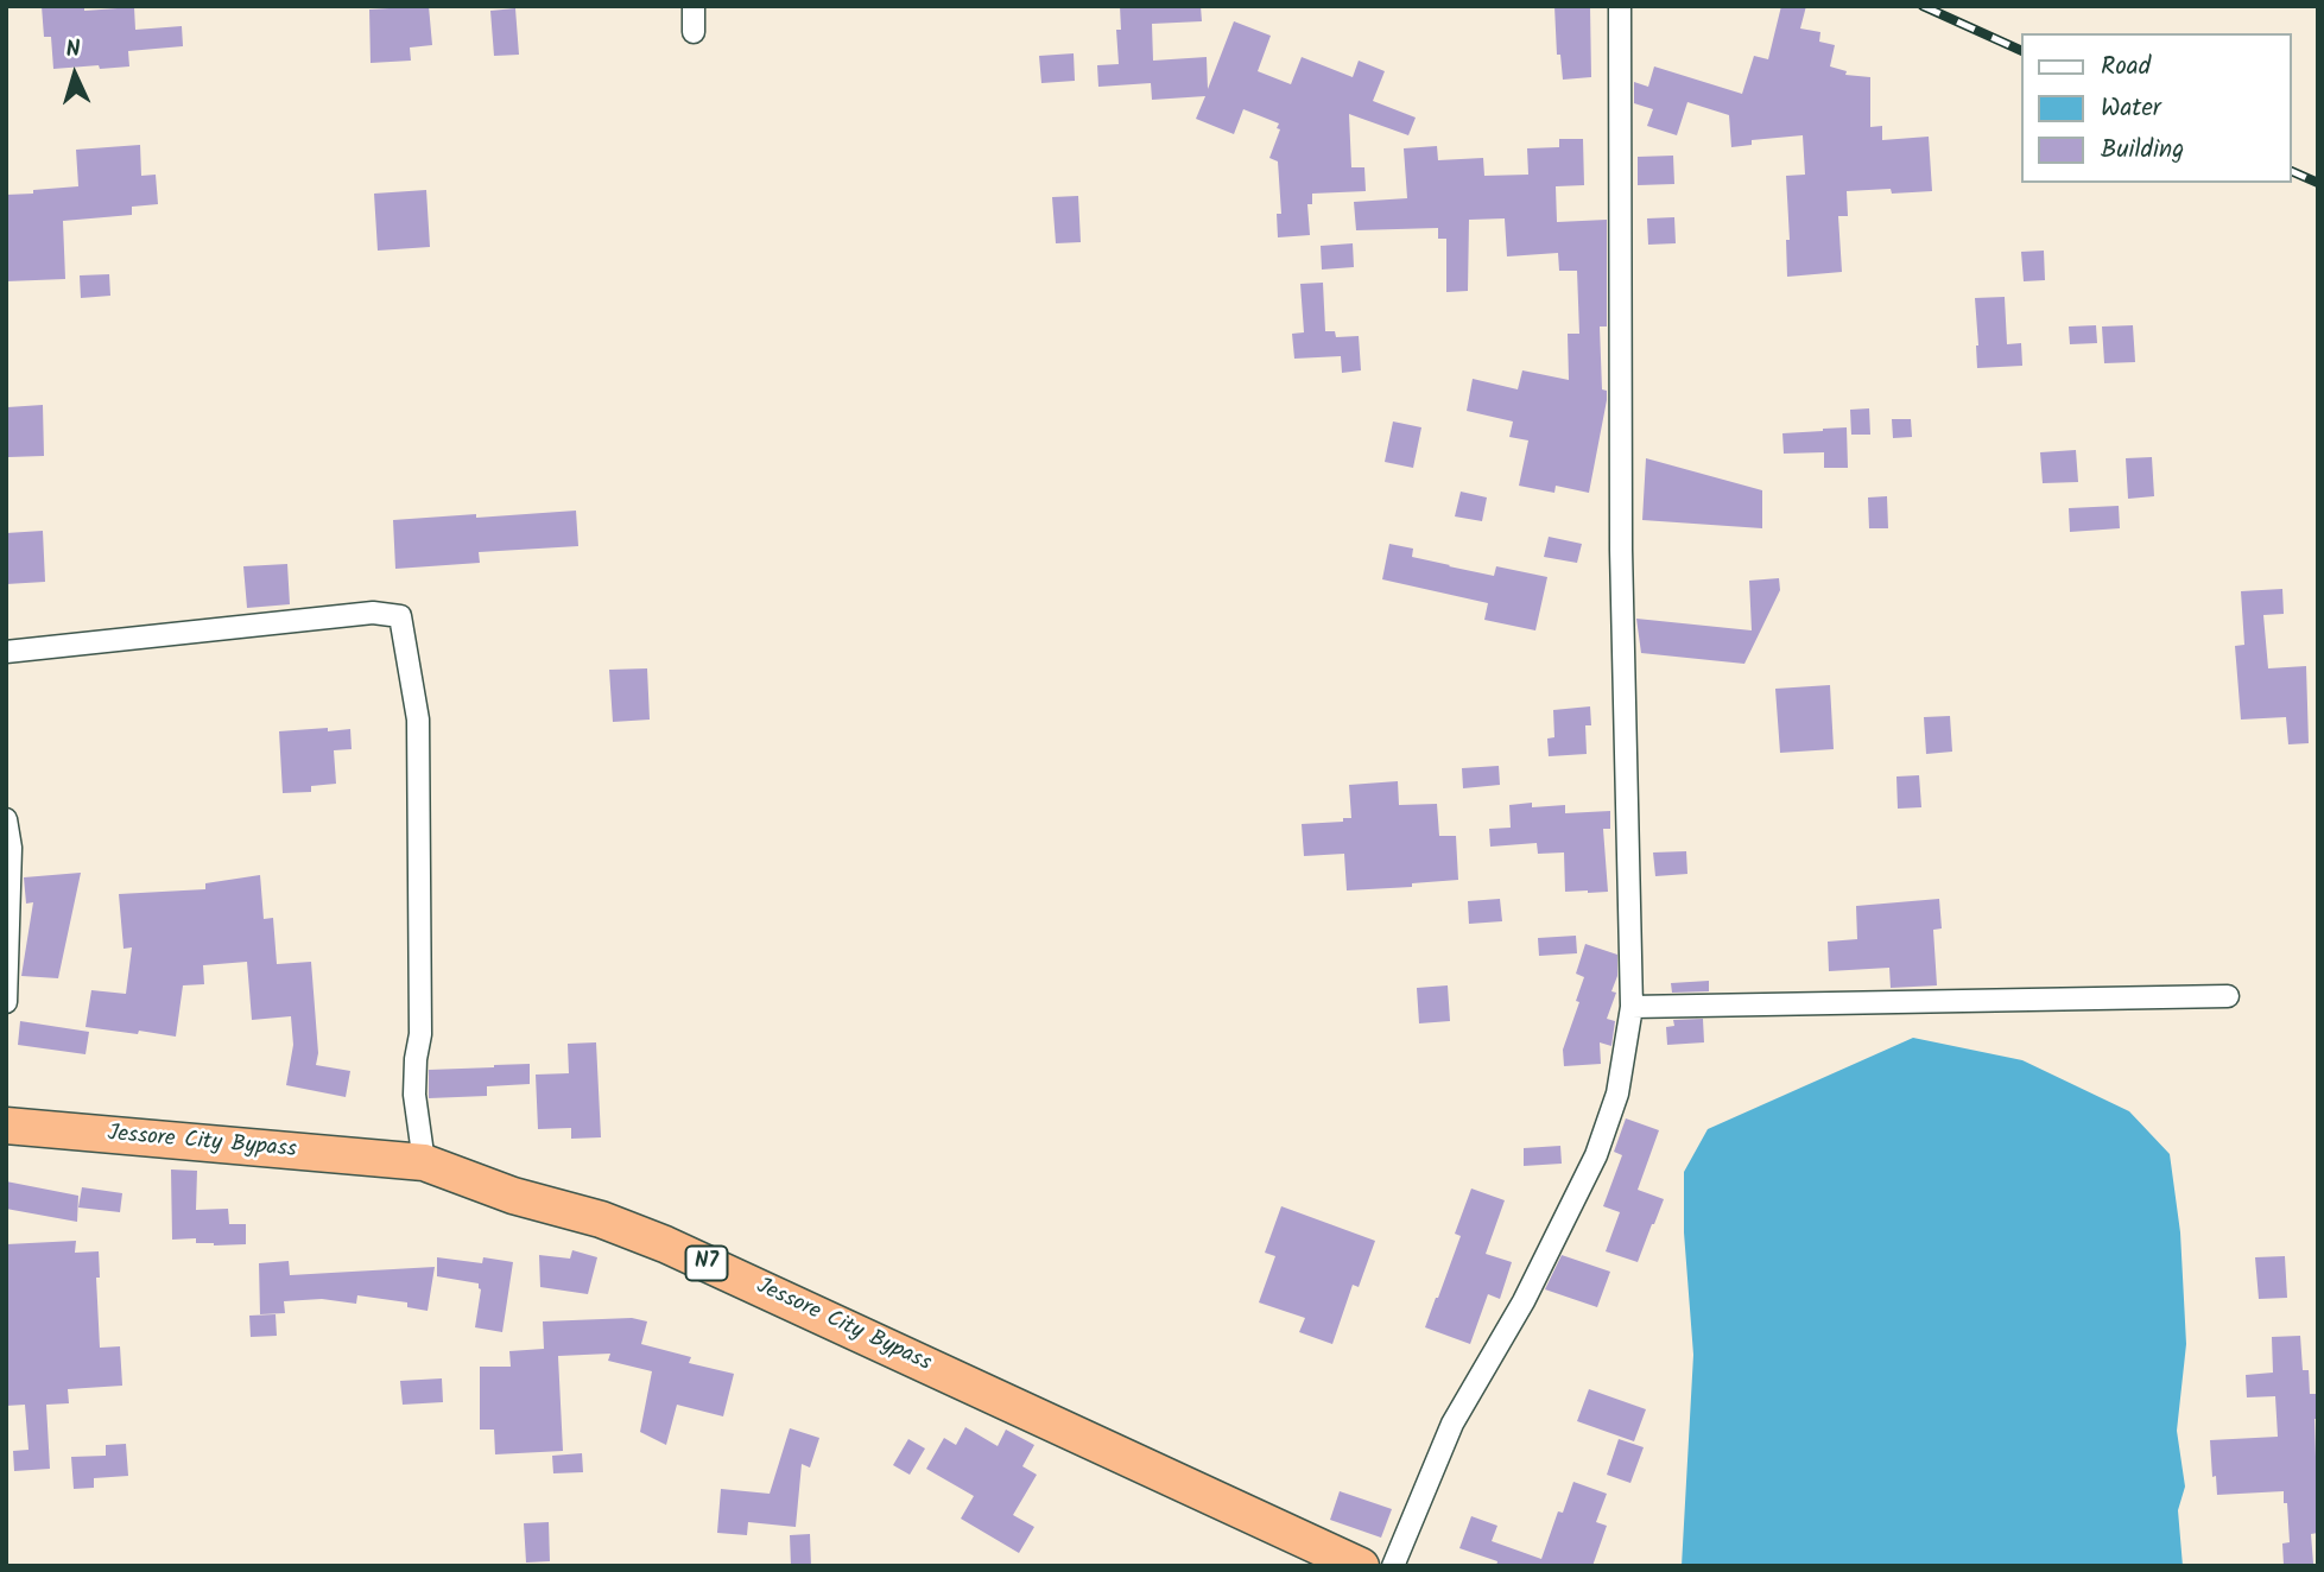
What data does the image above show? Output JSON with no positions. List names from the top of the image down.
{
  "streets": {
    "highway": ["Jessore City Bypass", "N7"]
  },
  "legend": ["Road", "Water", "Building"],
  "north": "top"
}
